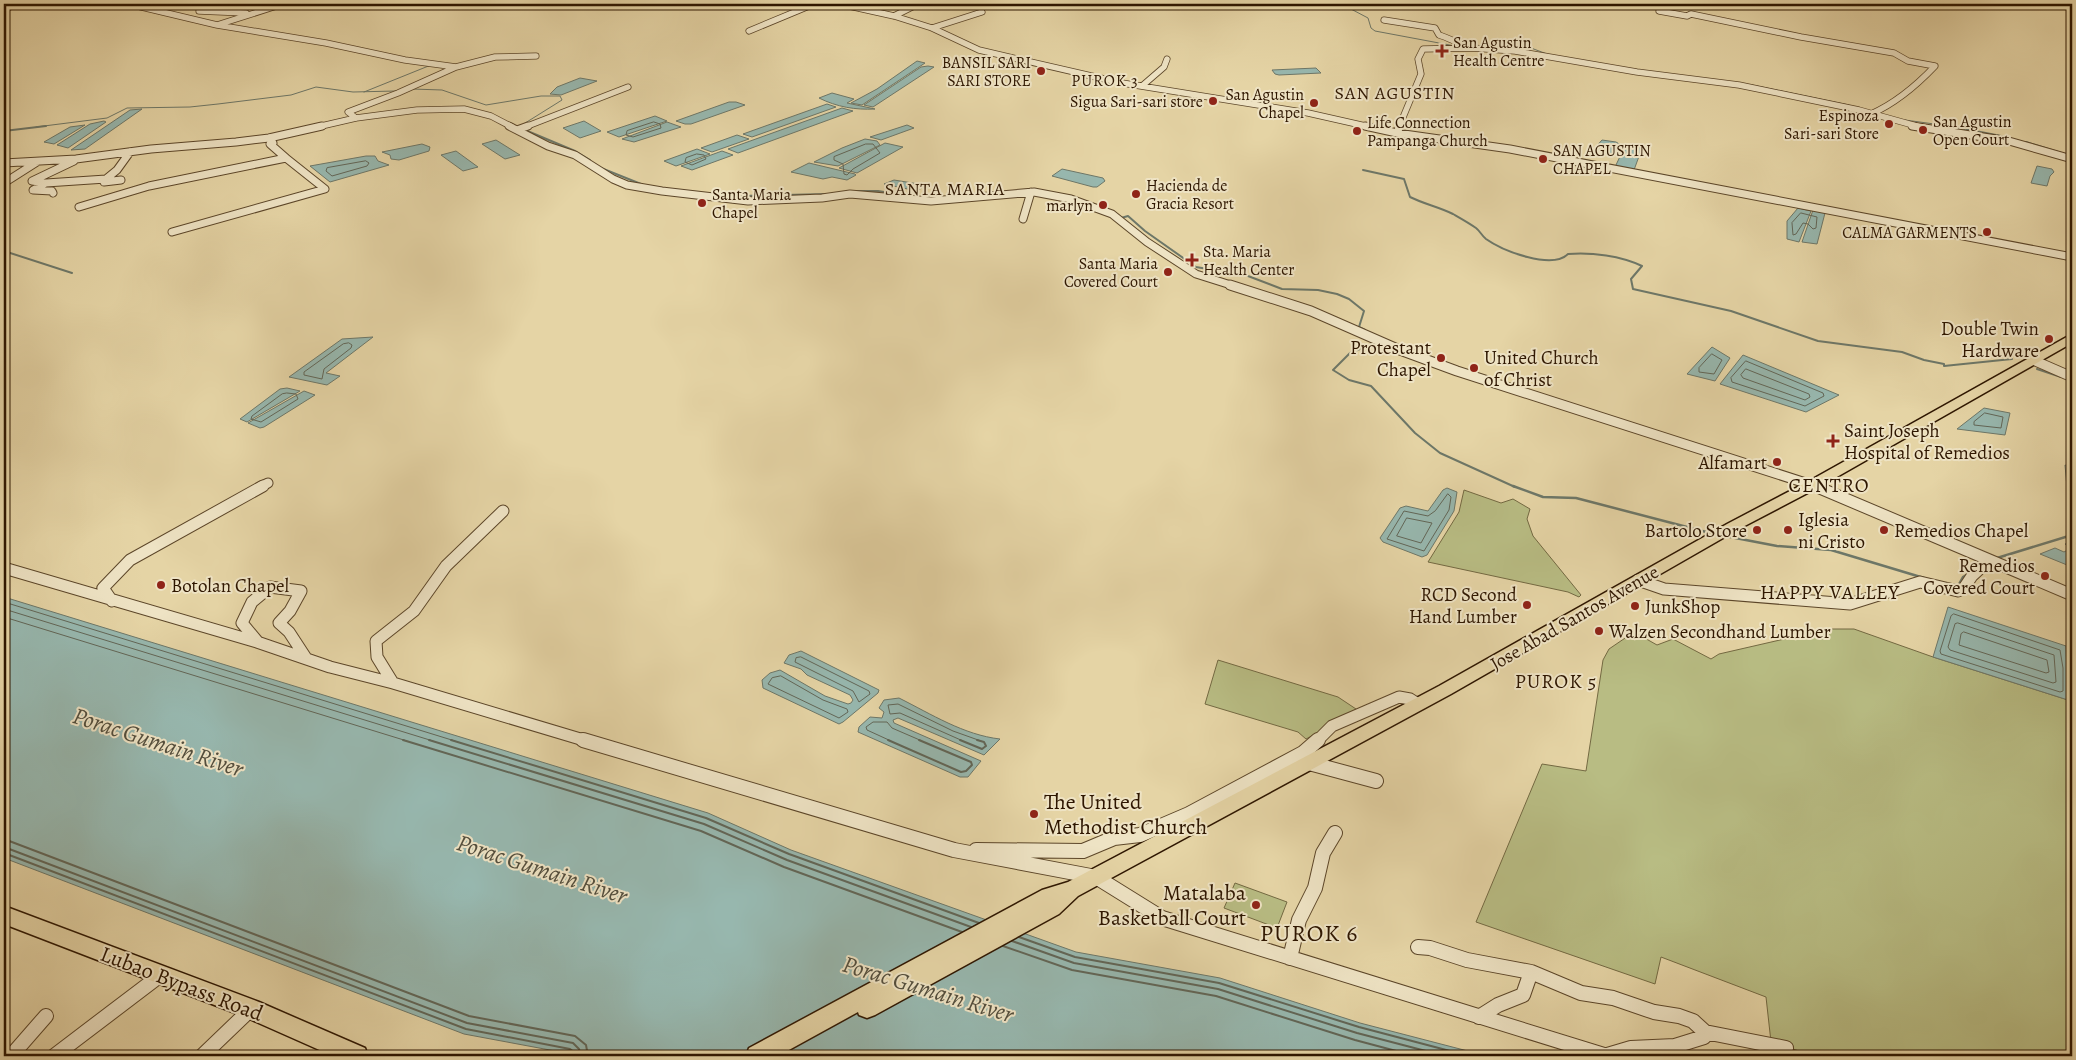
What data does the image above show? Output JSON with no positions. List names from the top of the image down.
{
  "streets": {
    "highway": ["Jose Abad Santos Avenue", "Lubao Bypass Road"]
  },
  "districts": [
    "PUROK 3",
    "SAN AGUSTIN",
    "SANTA MARIA",
    "CENTRO",
    "HAPPY VALLEY",
    "PUROK 5",
    "PUROK 6"
  ],
  "water": ["Porac Gumain River"],
  "places": {
    "health": ["San Agustin Health Centre", "Sta. Maria Health Center", "Saint Joseph Hospital of Remedios"],
    "other": [
      "BANSIL SARI SARI STORE",
      "Sigua Sari-sari store",
      "San Agustin Chapel",
      "Espinoza Sari-sari Store",
      "San Agustin Open Court",
      "Life Connection Pampanga Church",
      "SAN AGUSTIN CHAPEL",
      "Hacienda de Gracia Resort",
      "Santa Maria Chapel",
      "marlyn",
      "CALMA GARMENTS",
      "Santa Maria Covered Court",
      "Double Twin Hardware",
      "Protestant Chapel",
      "United Church of Christ",
      "Alfamart",
      "Bartolo Store",
      "Iglesia ni Cristo",
      "Remedios Chapel",
      "Remedios Covered Court",
      "Botolan Chapel",
      "RCD Second Hand Lumber",
      "JunkShop",
      "Walzen Secondhand Lumber",
      "The United Methodist Church",
      "Matalaba Basketball Court"
    ]
  }
}
